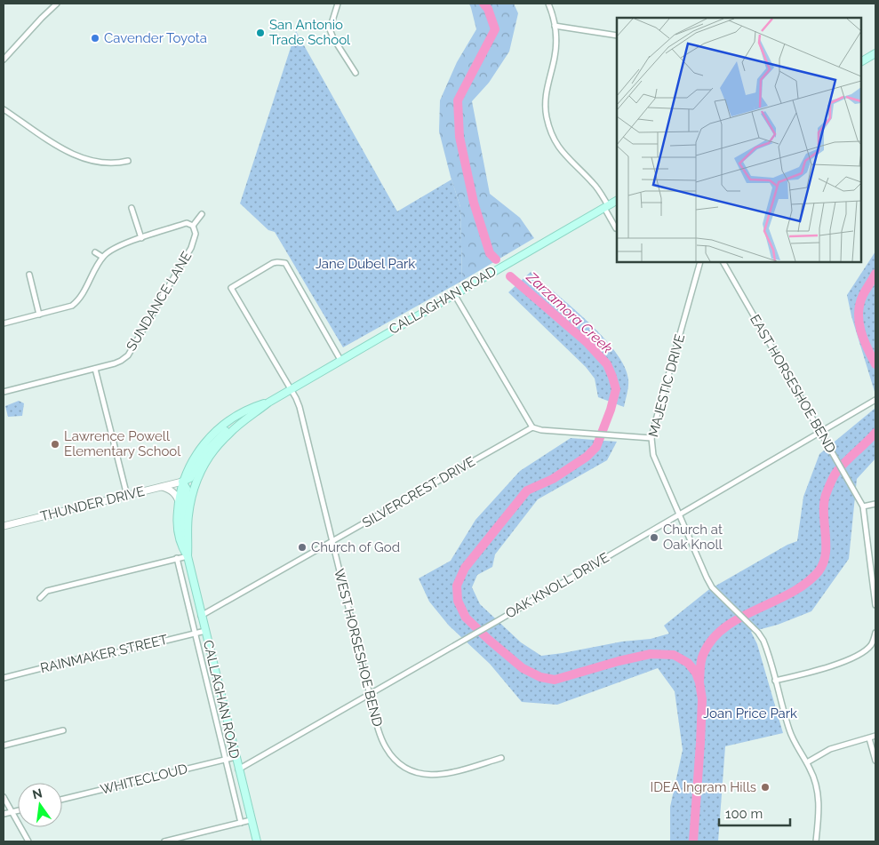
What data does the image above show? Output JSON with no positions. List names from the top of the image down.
{
  "streets": {
    "main road": ["CALLAGHAN ROAD"],
    "street": [
      "SUNDANCE LANE",
      "EAST HORSESHOE BEND",
      "MAJESTIC DRIVE",
      "SILVERCREST DRIVE",
      "THUNDER DRIVE",
      "OAK KNOLL DRIVE",
      "WEST HORSESHOE BEND",
      "RAINMAKER STREET",
      "WHITECLOUD"
    ]
  },
  "crossings": [
    ["CALLAGHAN ROAD", "SILVERCREST DRIVE"],
    ["CALLAGHAN ROAD", "THUNDER DRIVE"],
    ["CALLAGHAN ROAD", "OAK KNOLL DRIVE"],
    ["CALLAGHAN ROAD", "WEST HORSESHOE BEND"],
    ["CALLAGHAN ROAD", "RAINMAKER STREET"],
    ["CALLAGHAN ROAD", "WHITECLOUD"],
    ["EAST HORSESHOE BEND", "OAK KNOLL DRIVE"],
    ["MAJESTIC DRIVE", "OAK KNOLL DRIVE"],
    ["SILVERCREST DRIVE", "WEST HORSESHOE BEND"],
    ["OAK KNOLL DRIVE", "WEST HORSESHOE BEND"]
  ],
  "water": ["Zarzamora Creek"],
  "parks": ["Jane Dubel Park", "Joan Price Park"],
  "places": [
    "San Antonio Trade School",
    "Cavender Toyota",
    "Lawrence Powell Elementary School",
    "Church at Oak Knoll",
    "Church of God",
    "IDEA Ingram Hills"
  ],
  "scale_bar": "100 m",
  "north": "top"
}
